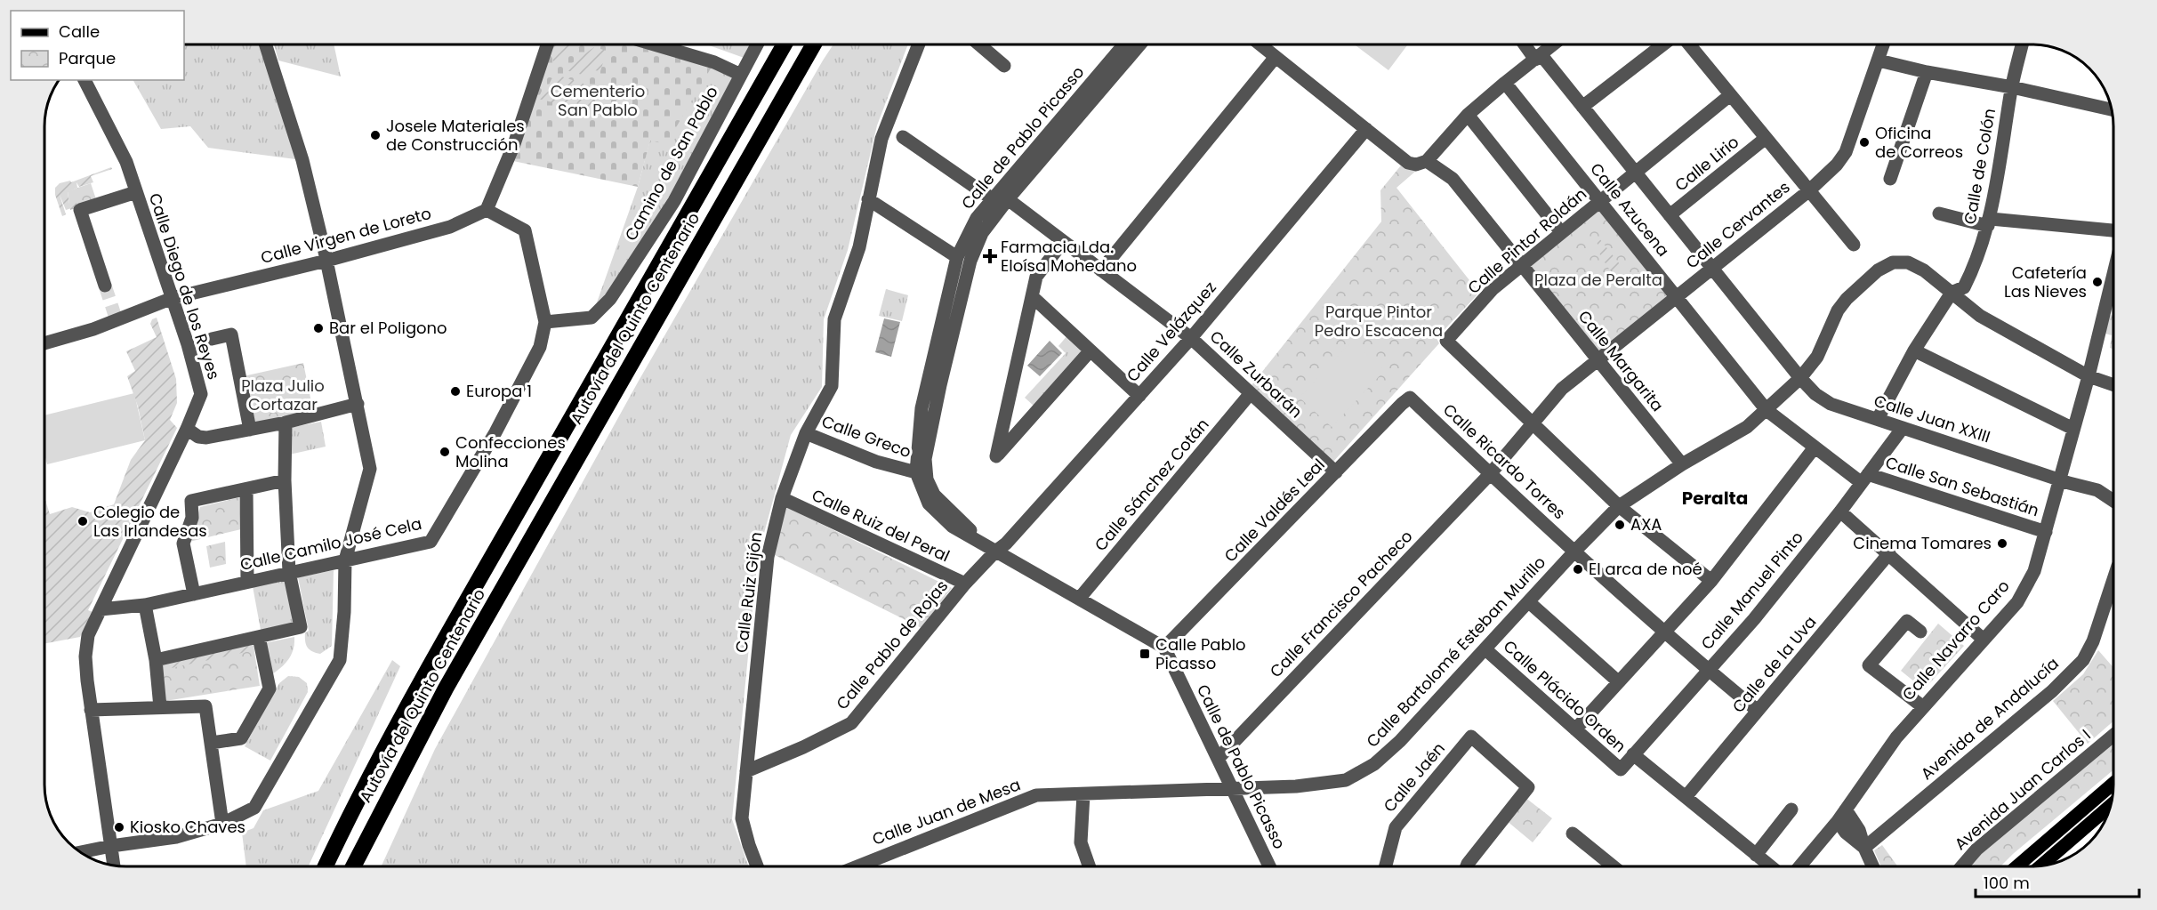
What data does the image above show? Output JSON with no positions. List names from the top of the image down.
{
  "streets": {
    "highway": ["Autovía del Quinto Centenario"],
    "street": [
      "Calle de Pablo Picasso",
      "Camino de San Pablo",
      "Calle Lirio",
      "Calle de Colón",
      "Calle Azucena",
      "Calle Cervantes",
      "Calle Virgen de Loreto",
      "Calle Pintor Roldán",
      "Calle Diego de los Reyes",
      "Calle Velázquez",
      "Calle Margarita",
      "Calle Zurbarán",
      "Calle Juan XXIII",
      "Calle Greco",
      "Calle Ricardo Torres",
      "Calle Sánchez Cotán",
      "Calle San Sebastián",
      "Calle Valdés Leal",
      "Calle Ruiz del Peral",
      "Calle Camilo José Cela",
      "Calle Manuel Pinto",
      "Calle Ruiz Gijón",
      "Calle Francisco Pacheco",
      "Calle Navarro Caro",
      "Calle Pablo de Rojas",
      "Calle Bartolomé Esteban Murillo",
      "Calle de la Uva",
      "Calle Plácido Orden",
      "Avenida de Andalucía",
      "Calle Jaén",
      "Avenida Juan Carlos I",
      "Calle Juan de Mesa"
    ]
  },
  "crossings": [
    ["Calle de Pablo Picasso", "Calle Velázquez"],
    ["Calle de Pablo Picasso", "Calle Zurbarán"],
    ["Calle de Pablo Picasso", "Calle Greco"],
    ["Calle de Pablo Picasso", "Calle Sánchez Cotán"],
    ["Calle de Pablo Picasso", "Calle Valdés Leal"],
    ["Calle de Pablo Picasso", "Calle Francisco Pacheco"],
    ["Calle de Pablo Picasso", "Calle Pablo de Rojas"],
    ["Calle de Pablo Picasso", "Calle Bartolomé Esteban Murillo"],
    ["Calle de Pablo Picasso", "Calle Juan de Mesa"],
    ["Camino de San Pablo", "Calle Camilo José Cela"],
    ["Calle Lirio", "Calle Juan XXIII"],
    ["Calle de Colón", "Calle Juan XXIII"],
    ["Calle de Colón", "Calle Bartolomé Esteban Murillo"],
    ["Calle Azucena", "Calle Cervantes"],
    ["Calle Azucena", "Calle Pintor Roldán"],
    ["Calle Azucena", "Calle San Sebastián"],
    ["Calle Azucena", "Calle Bartolomé Esteban Murillo"],
    ["Calle Cervantes", "Calle Pintor Roldán"],
    ["Calle Cervantes", "Calle Margarita"],
    ["Calle Cervantes", "Calle Juan XXIII"],
    ["Calle Cervantes", "Calle Ricardo Torres"],
    ["Calle Cervantes", "Calle Francisco Pacheco"],
    ["Calle Virgen de Loreto", "Calle Diego de los Reyes"],
    ["Calle Virgen de Loreto", "Calle Camilo José Cela"],
    ["Calle Pintor Roldán", "Calle Margarita"],
    ["Calle Pintor Roldán", "Calle Juan XXIII"],
    ["Calle Diego de los Reyes", "Calle Camilo José Cela"],
    ["Calle Velázquez", "Calle Zurbarán"],
    ["Calle Velázquez", "Calle Pablo de Rojas"],
    ["Calle Margarita", "Calle Bartolomé Esteban Murillo"],
    ["Calle Zurbarán", "Calle Sánchez Cotán"],
    ["Calle Zurbarán", "Calle Valdés Leal"],
    ["Calle Juan XXIII", "Calle Manuel Pinto"],
    ["Calle Juan XXIII", "Calle Navarro Caro"],
    ["Calle Juan XXIII", "Calle Bartolomé Esteban Murillo"],
    ["Calle Greco", "Calle Ruiz Gijón"],
    ["Calle Ricardo Torres", "Calle Valdés Leal"],
    ["Calle Ricardo Torres", "Calle Manuel Pinto"],
    ["Calle Ricardo Torres", "Calle Francisco Pacheco"],
    ["Calle Ricardo Torres", "Calle Bartolomé Esteban Murillo"],
    ["Calle Ricardo Torres", "Calle de la Uva"],
    ["Calle San Sebastián", "Calle Manuel Pinto"],
    ["Calle San Sebastián", "Calle Navarro Caro"],
    ["Calle Ruiz del Peral", "Calle Ruiz Gijón"],
    ["Calle Ruiz del Peral", "Calle Pablo de Rojas"],
    ["Calle Manuel Pinto", "Calle Plácido Orden"],
    ["Calle Ruiz Gijón", "Calle Pablo de Rojas"],
    ["Calle Navarro Caro", "Calle Bartolomé Esteban Murillo"],
    ["Calle Bartolomé Esteban Murillo", "Calle Plácido Orden"],
    ["Calle Bartolomé Esteban Murillo", "Calle Juan de Mesa"]
  ],
  "districts": ["Peralta"],
  "parks": [
    "Cementerio San Pablo",
    "Plaza de Peralta",
    "Parque Pintor Pedro Escacena",
    "Plaza Julio Cortazar"
  ],
  "places": {
    "other": [
      "Josele Materiales de Construcción",
      "Oficina de Correos",
      "Cafetería Las Nieves",
      "Bar el Poligono",
      "Europa 1",
      "Confecciones Molina",
      "Colegio de Las Irlandesas",
      "AXA",
      "Cinema Tomares",
      "El arca de noé",
      "Kiosko Chaves"
    ],
    "health": ["Farmacia Lda. Eloísa Mohedano"],
    "transit": ["Calle Pablo Picasso"]
  },
  "legend": ["Calle", "Parque"],
  "scale_bar": "100 m"
}
